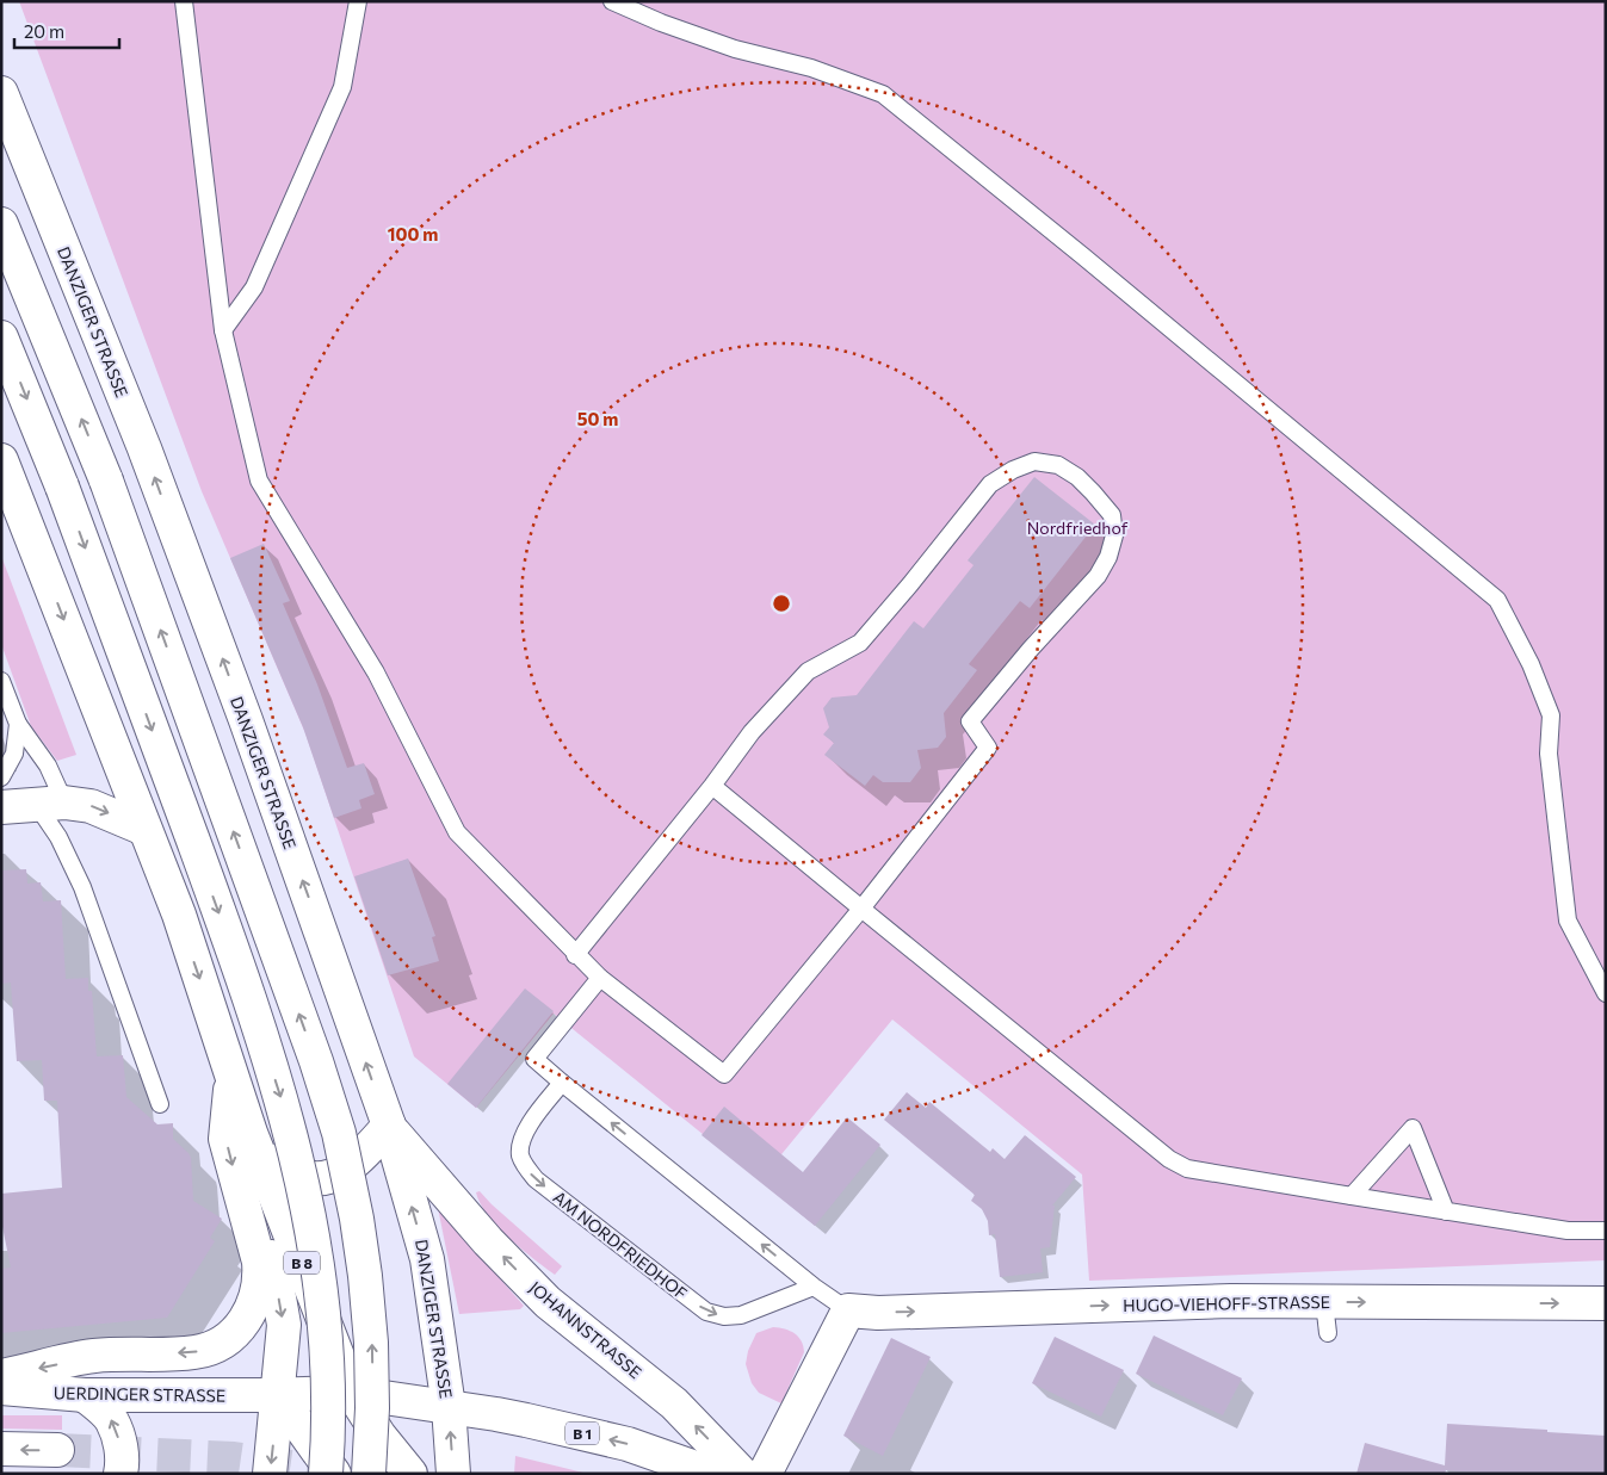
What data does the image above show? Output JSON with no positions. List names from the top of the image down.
{
  "streets": {
    "main road": [
      "DANZIGER STRASSE",
      "B 8",
      "HUGO-VIEHOFF-STRASSE",
      "JOHANNSTRASSE",
      "UERDINGER STRASSE",
      "B 1"
    ],
    "lane": ["AM NORDFRIEDHOF"]
  },
  "crossings": [
    ["DANZIGER STRASSE", "JOHANNSTRASSE"],
    ["DANZIGER STRASSE", "B 1"],
    ["B 8", "B 1"],
    ["UERDINGER STRASSE", "B 1"]
  ],
  "one_way": ["HUGO-VIEHOFF-STRASSE"],
  "parks": ["Nordfriedhof"],
  "scale_bar": "20 m",
  "rings": ["100 m", "50 m"]
}
